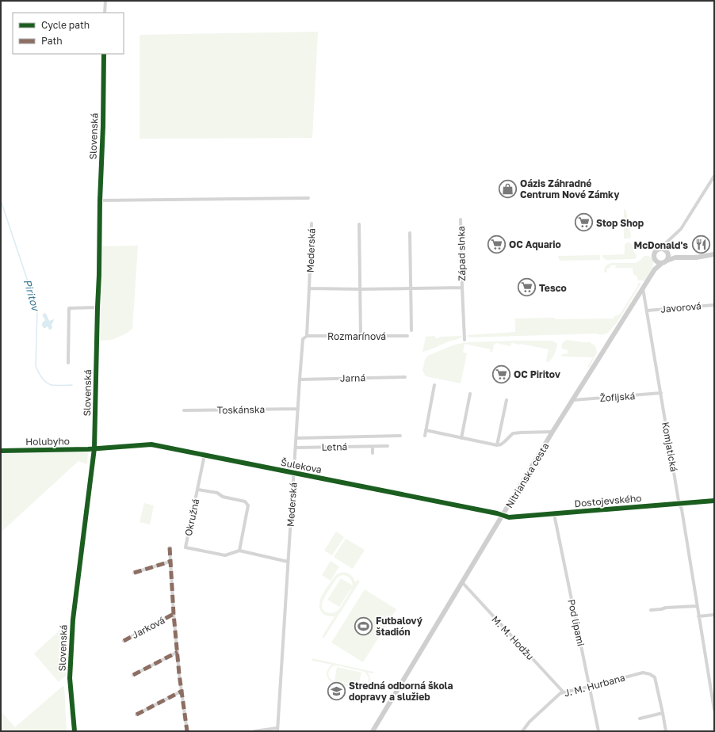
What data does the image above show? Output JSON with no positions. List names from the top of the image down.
{
  "streets": {
    "main road": ["Nitrianska cesta"],
    "street": [
      "Slovenská",
      "Mederská",
      "Západ slnka",
      "Javorová",
      "Rozmarínová",
      "Jarná",
      "Žofijská",
      "Toskánska",
      "Holubyho",
      "Letná",
      "Komjatická",
      "Šulekova",
      "Dostojevského",
      "Okružná",
      "Pod lipami",
      "Jarková",
      "M. M. Hodžu",
      "J. M. Hurbana"
    ]
  },
  "crossings": [
    ["Slovenská", "Holubyho"],
    ["Slovenská", "Šulekova"],
    ["Mederská", "Západ slnka"],
    ["Mederská", "Rozmarínová"],
    ["Mederská", "Jarná"],
    ["Mederská", "Toskánska"],
    ["Mederská", "Letná"],
    ["Mederská", "Šulekova"],
    ["Mederská", "Okružná"],
    ["Javorová", "Komjatická"],
    ["Žofijská", "Komjatická"],
    ["Žofijská", "Nitrianska cesta"],
    ["Holubyho", "Šulekova"],
    ["Komjatická", "Nitrianska cesta"],
    ["Komjatická", "Dostojevského"],
    ["Šulekova", "Nitrianska cesta"],
    ["Šulekova", "Dostojevského"],
    ["Šulekova", "Okružná"],
    ["Nitrianska cesta", "Dostojevského"],
    ["Nitrianska cesta", "M. M. Hodžu"],
    ["Dostojevského", "Pod lipami"],
    ["Pod lipami", "J. M. Hurbana"],
    ["M. M. Hodžu", "J. M. Hurbana"]
  ],
  "water": ["Piritov"],
  "places": {
    "shop": ["Oázis Záhradné Centrum Nové Zámky"],
    "supermarket": [
      "Stop Shop",
      "OC Aquario",
      "Tesco",
      "OC Piritov"
    ],
    "restaurant": ["McDonald's"],
    "sports": ["Futbalový štadión"],
    "school or university": ["Stredná odborná škola dopravy a služieb"]
  },
  "legend": ["Cycle path", "Path"]
}
